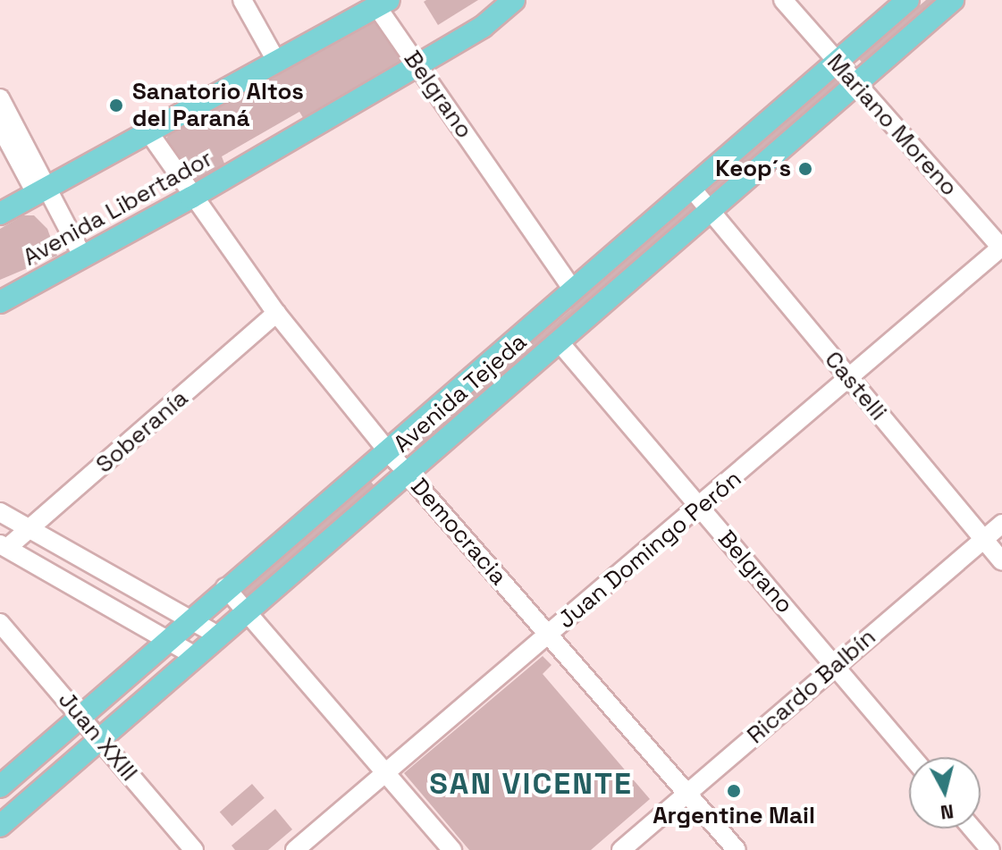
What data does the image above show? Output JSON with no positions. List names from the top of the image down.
{
  "streets": {
    "main road": ["Avenida Libertador", "Avenida Tejeda"],
    "street": [
      "Belgrano",
      "Mariano Moreno",
      "Castelli",
      "Soberanía",
      "Democracia",
      "Juan Domingo Perón",
      "Ricardo Balbín",
      "Juan XXIII"
    ]
  },
  "crossings": [
    ["Belgrano", "Avenida Libertador"],
    ["Belgrano", "Avenida Tejeda"],
    ["Belgrano", "Juan Domingo Perón"],
    ["Belgrano", "Ricardo Balbín"],
    ["Mariano Moreno", "Avenida Tejeda"],
    ["Mariano Moreno", "Juan Domingo Perón"],
    ["Avenida Libertador", "Democracia"],
    ["Castelli", "Avenida Tejeda"],
    ["Castelli", "Juan Domingo Perón"],
    ["Castelli", "Ricardo Balbín"],
    ["Avenida Tejeda", "Democracia"],
    ["Avenida Tejeda", "Juan XXIII"],
    ["Soberanía", "Democracia"],
    ["Democracia", "Juan Domingo Perón"],
    ["Democracia", "Ricardo Balbín"]
  ],
  "districts": ["SAN VICENTE"],
  "places": ["Sanatorio Altos del Paraná", "Keop´s", "Argentine Mail"],
  "north": "bottom"
}
